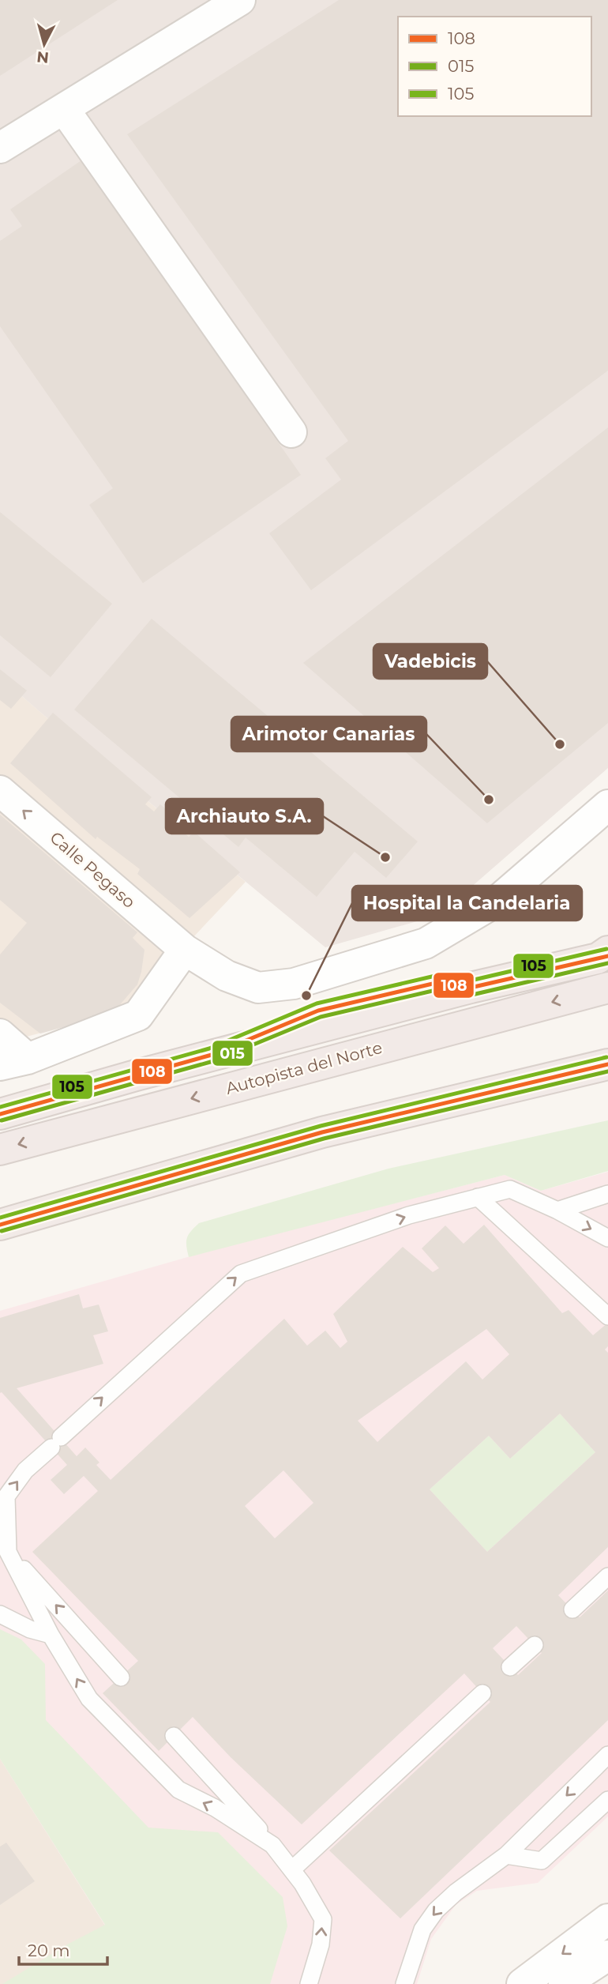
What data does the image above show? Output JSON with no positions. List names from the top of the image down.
{
  "streets": {
    "highway": ["Autopista del Norte"],
    "street": ["Calle Pegaso"]
  },
  "places": [
    "Vadebicis",
    "Arimotor Canarias",
    "Archiauto S.A.",
    "Hospital la Candelaria"
  ],
  "lines": ["transit line 105", "transit line 108", "transit line 015"],
  "legend": ["108", "015", "105"],
  "scale_bar": "20 m",
  "north": "bottom"
}
